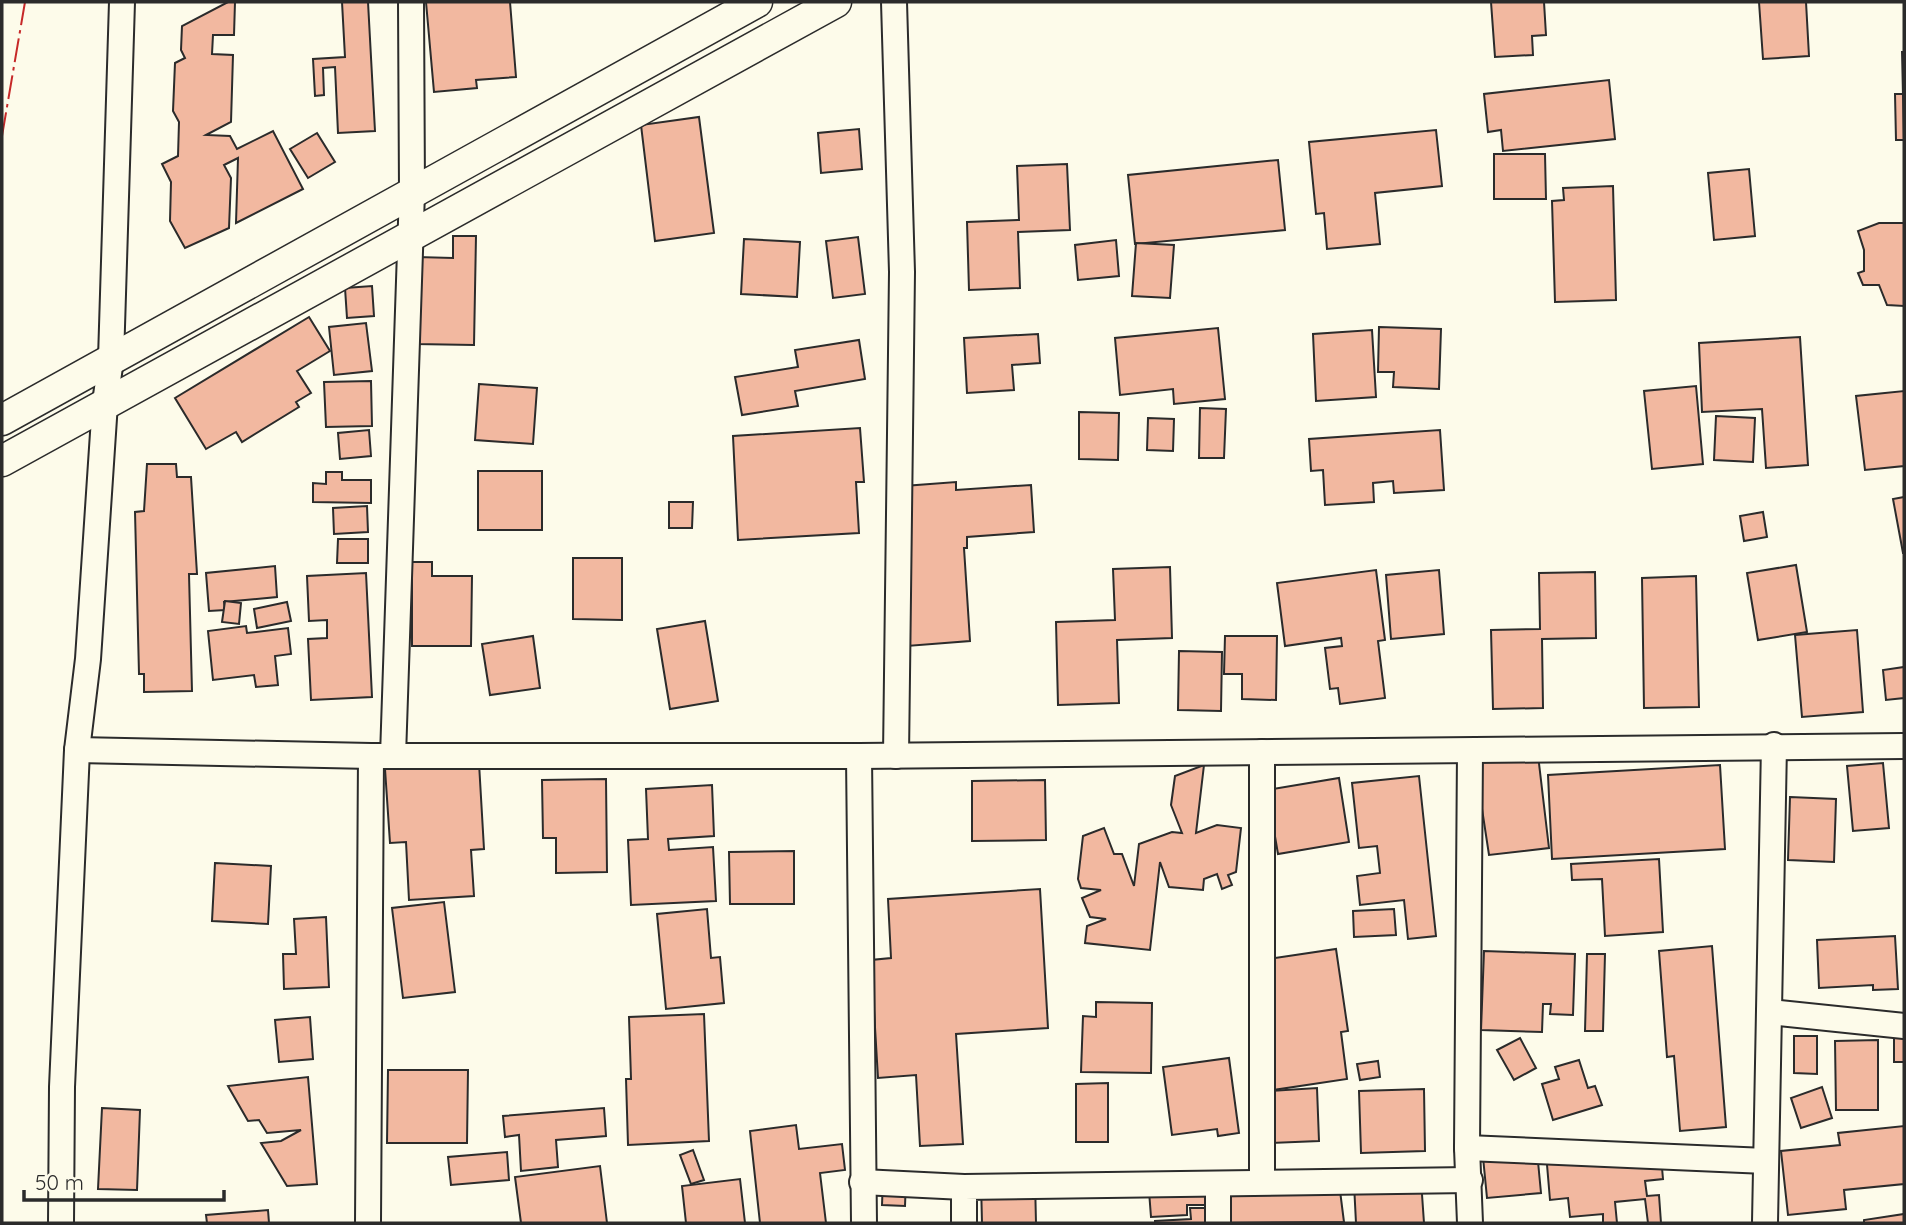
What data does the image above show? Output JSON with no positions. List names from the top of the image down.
{
  "scale_bar": "50 m"
}
